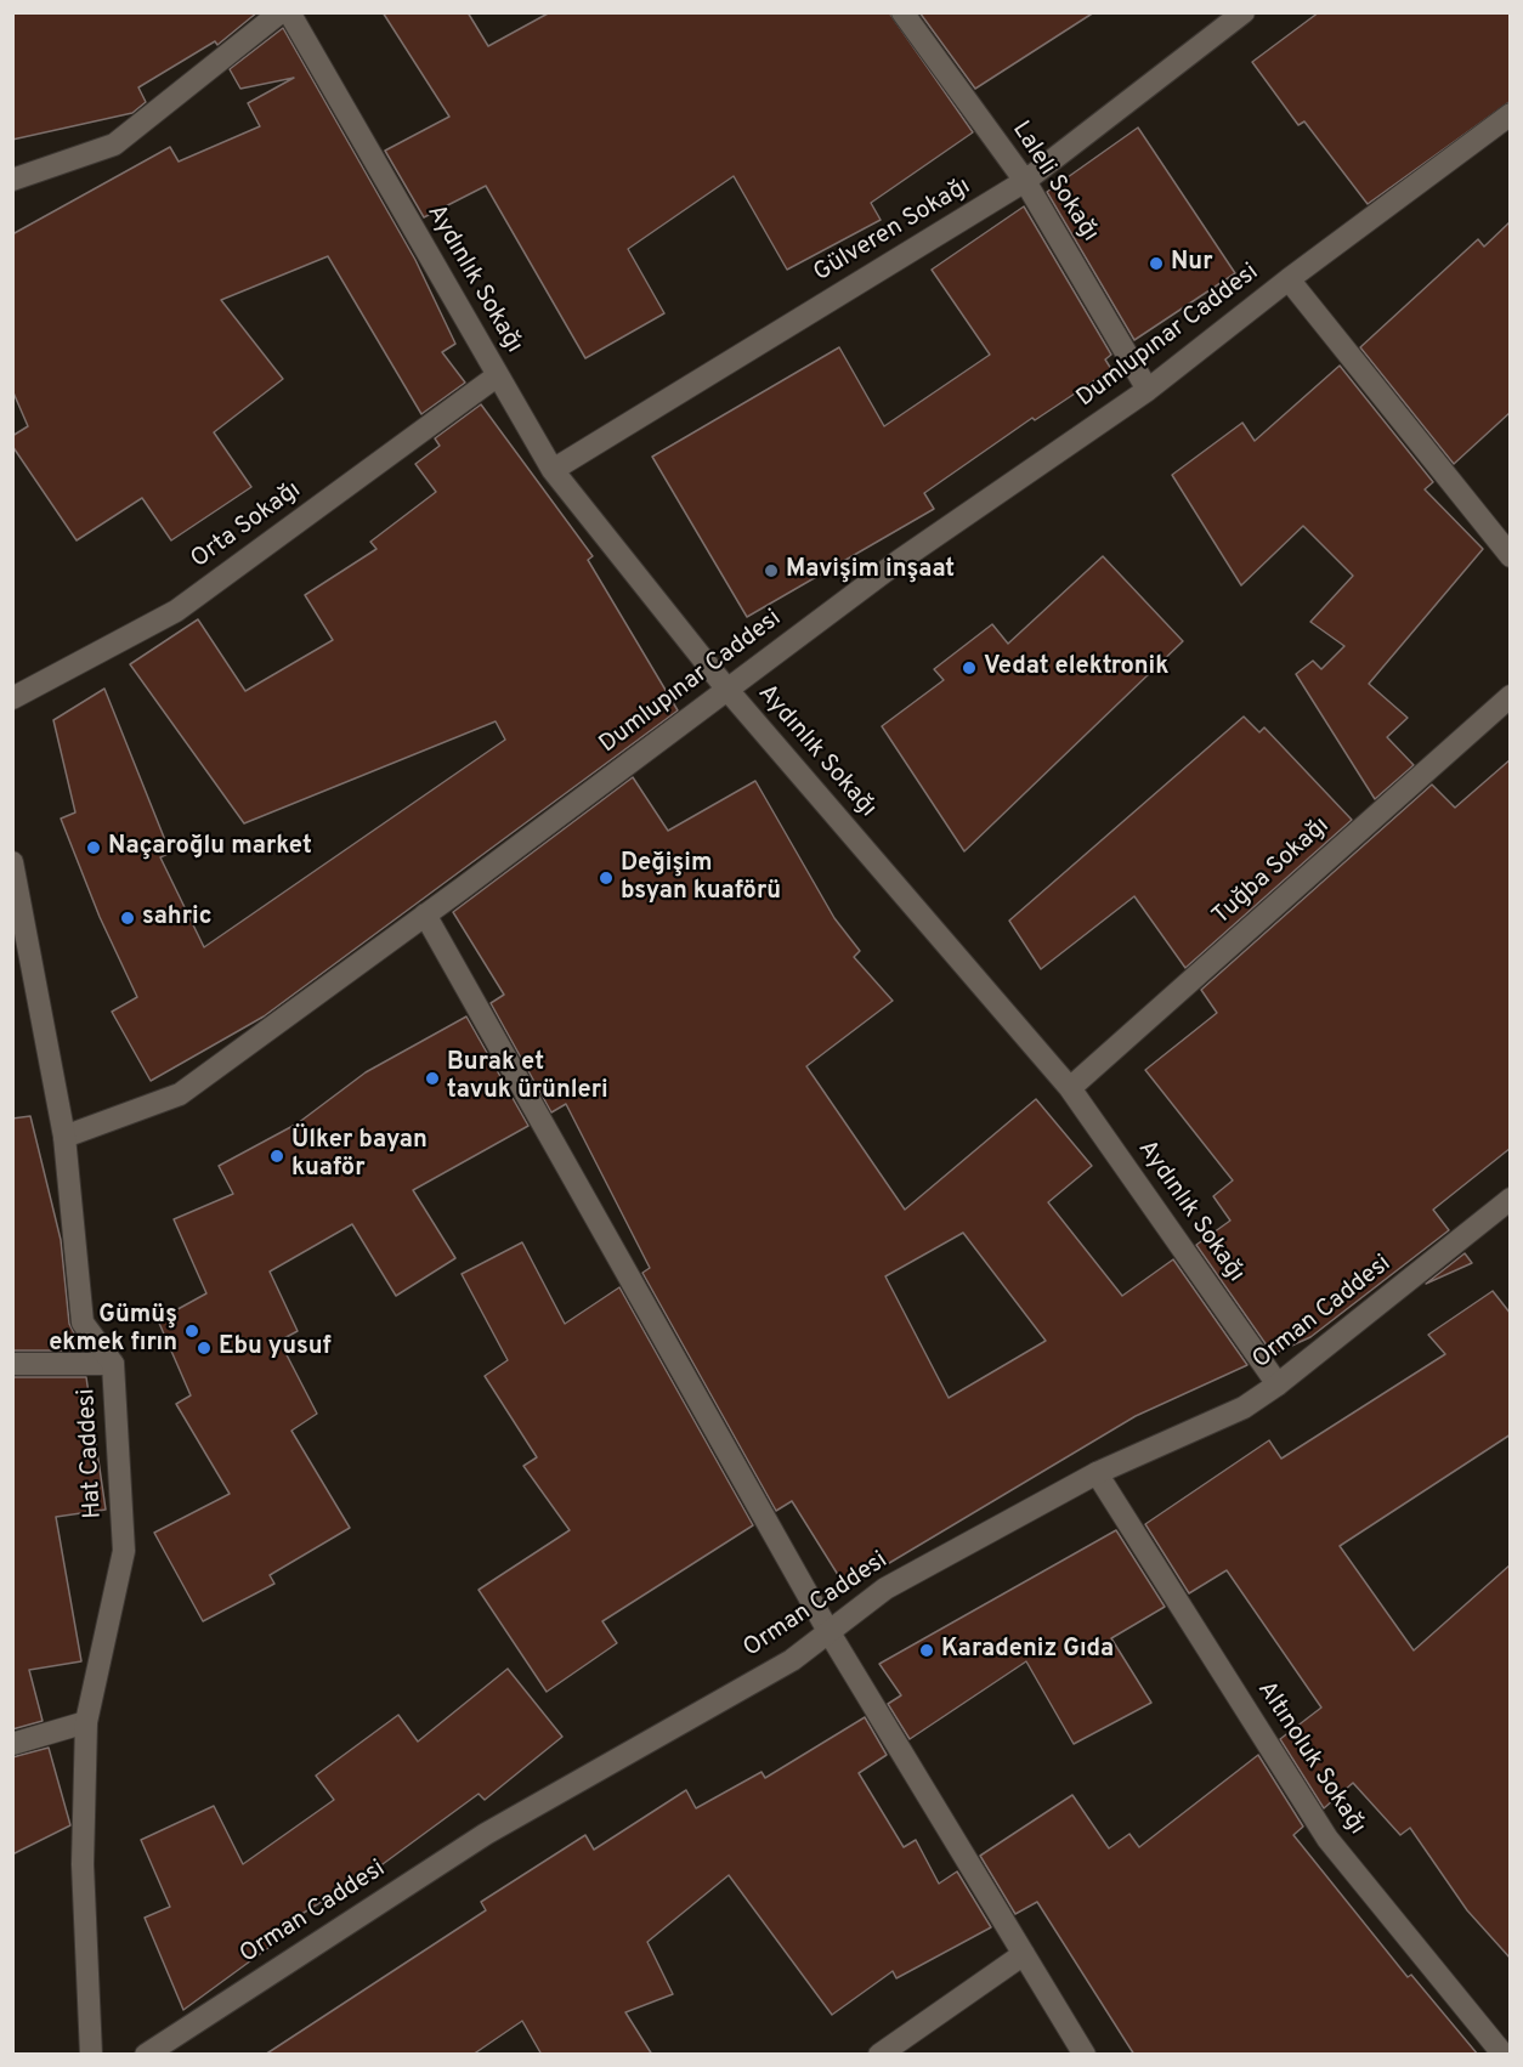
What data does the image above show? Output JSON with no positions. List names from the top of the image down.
{
  "streets": {
    "street": [
      "Laleli Sokağı",
      "Gülveren Sokağı",
      "Aydınlık Sokağı",
      "Dumlupınar Caddesi",
      "Orta Sokağı",
      "Tuğba Sokağı",
      "Orman Caddesi",
      "Hat Caddesi",
      "Altınoluk Sokağı"
    ]
  },
  "crossings": [
    ["Laleli Sokağı", "Gülveren Sokağı"],
    ["Laleli Sokağı", "Dumlupınar Caddesi"],
    ["Gülveren Sokağı", "Aydınlık Sokağı"],
    ["Aydınlık Sokağı", "Dumlupınar Caddesi"],
    ["Aydınlık Sokağı", "Orta Sokağı"],
    ["Aydınlık Sokağı", "Tuğba Sokağı"],
    ["Aydınlık Sokağı", "Orman Caddesi"],
    ["Dumlupınar Caddesi", "Hat Caddesi"],
    ["Orman Caddesi", "Altınoluk Sokağı"]
  ],
  "places": [
    "Nur",
    "Mavişim inşaat",
    "Vedat elektronik",
    "Naçaroğlu market",
    "Değişim bsyan kuaförü",
    "sahric",
    "Burak et tavuk ürünleri",
    "Ülker bayan kuaför",
    "Gümüş ekmek fırın",
    "Ebu yusuf",
    "Karadeniz Gıda"
  ]
}
